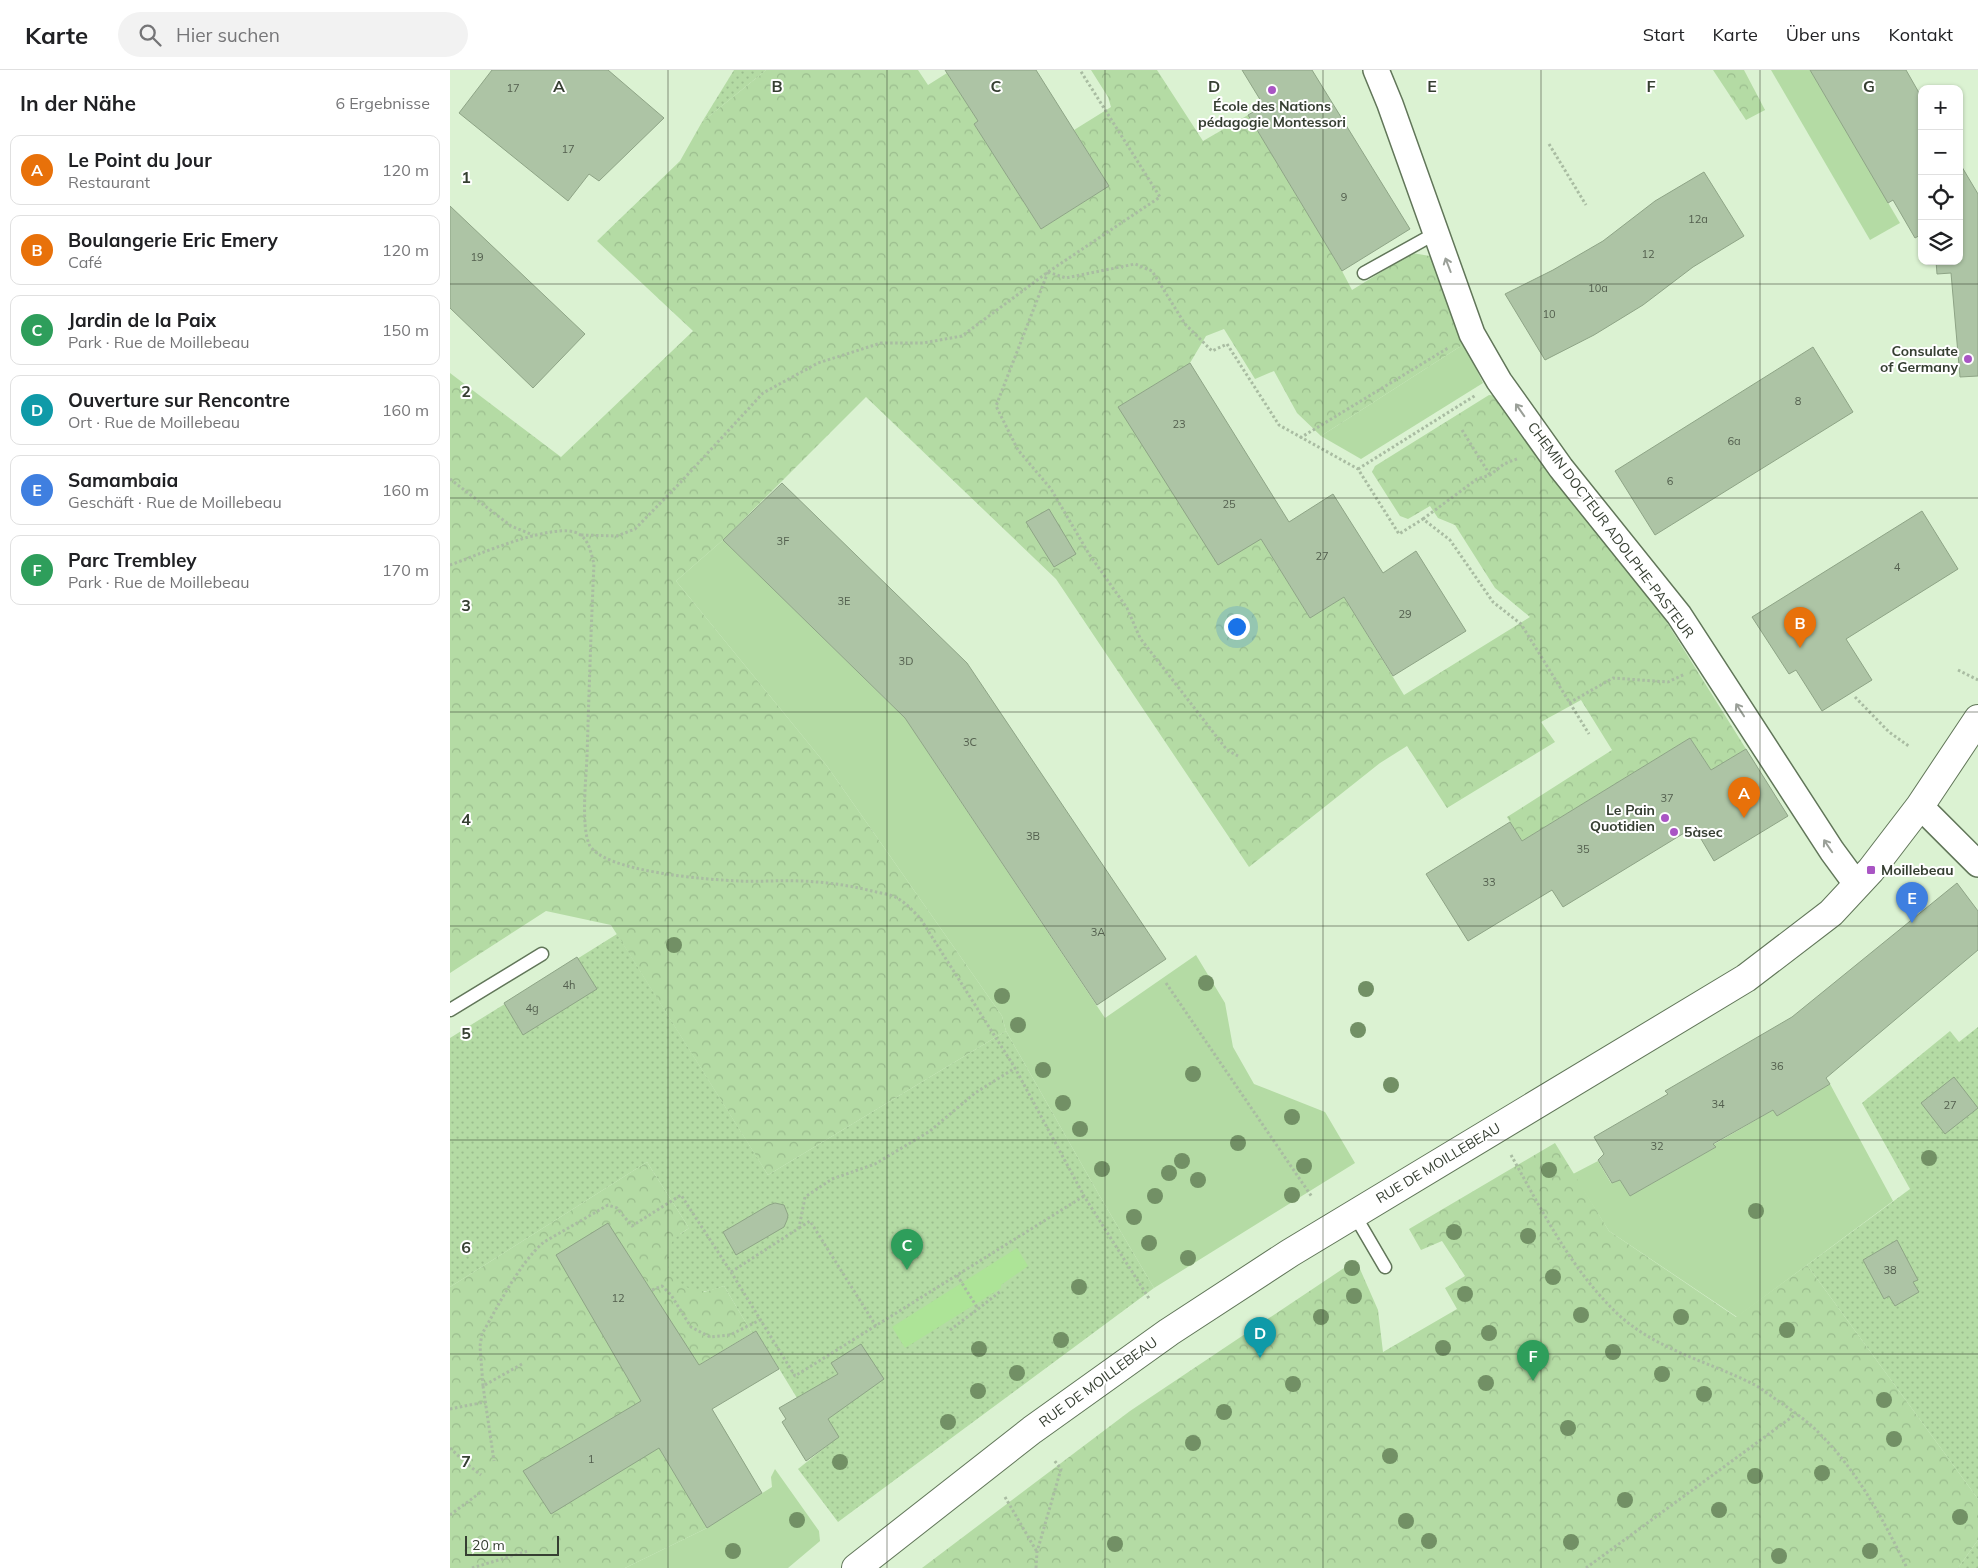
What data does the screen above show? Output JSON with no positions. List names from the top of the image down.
{
  "streets": {
    "street": ["CHEMIN DOCTEUR ADOLPHE-PASTEUR", "RUE DE MOILLEBEAU"]
  },
  "crossings": [
    ["CHEMIN DOCTEUR ADOLPHE-PASTEUR", "RUE DE MOILLEBEAU"]
  ],
  "one_way": ["CHEMIN DOCTEUR ADOLPHE-PASTEUR"],
  "places": {
    "other": [
      "École des Nations pédagogie Montessori",
      "Consulate of Germany",
      "Le Pain Quotidien",
      "5àsec"
    ],
    "transit": ["Moillebeau"]
  },
  "house_numbers": [
    "17",
    "17",
    "9",
    "12a",
    "12",
    "19",
    "10a",
    "10",
    "8",
    "23",
    "6a",
    "6",
    "25",
    "3F",
    "27",
    "4",
    "3E",
    "29",
    "3D",
    "3C",
    "37",
    "3B",
    "35",
    "33",
    "3A",
    "4h",
    "4g",
    "36",
    "34",
    "27",
    "32",
    "38",
    "12",
    "1"
  ],
  "scale_bar": "20 m",
  "page": {
    "header": "Karte",
    "search": "Hier suchen",
    "nav": [
      "Start",
      "Karte",
      "Über uns",
      "Kontakt"
    ],
    "heading": ["In der Nähe", "6 Ergebnisse"],
    "map_buttons": ["+", "−"],
    "list": [
      {
        "mark": "A",
        "name": "Le Point du Jour",
        "note": "Restaurant",
        "value": "120 m"
      },
      {
        "mark": "B",
        "name": "Boulangerie Eric Emery",
        "note": "Café",
        "value": "120 m"
      },
      {
        "mark": "C",
        "name": "Jardin de la Paix",
        "note": "Park · Rue de Moillebeau",
        "value": "150 m"
      },
      {
        "mark": "D",
        "name": "Ouverture sur Rencontre",
        "note": "Ort · Rue de Moillebeau",
        "value": "160 m"
      },
      {
        "mark": "E",
        "name": "Samambaia",
        "note": "Geschäft · Rue de Moillebeau",
        "value": "160 m"
      },
      {
        "mark": "F",
        "name": "Parc Trembley",
        "note": "Park · Rue de Moillebeau",
        "value": "170 m"
      }
    ],
    "pins": [
      "B",
      "A",
      "E",
      "C",
      "D",
      "F"
    ],
    "scale": "20 m"
  },
  "grid": {
    "columns": [
      "A",
      "B",
      "C",
      "D",
      "E",
      "F",
      "G"
    ],
    "rows": [
      "1",
      "2",
      "3",
      "4",
      "5",
      "6",
      "7"
    ]
  }
}
